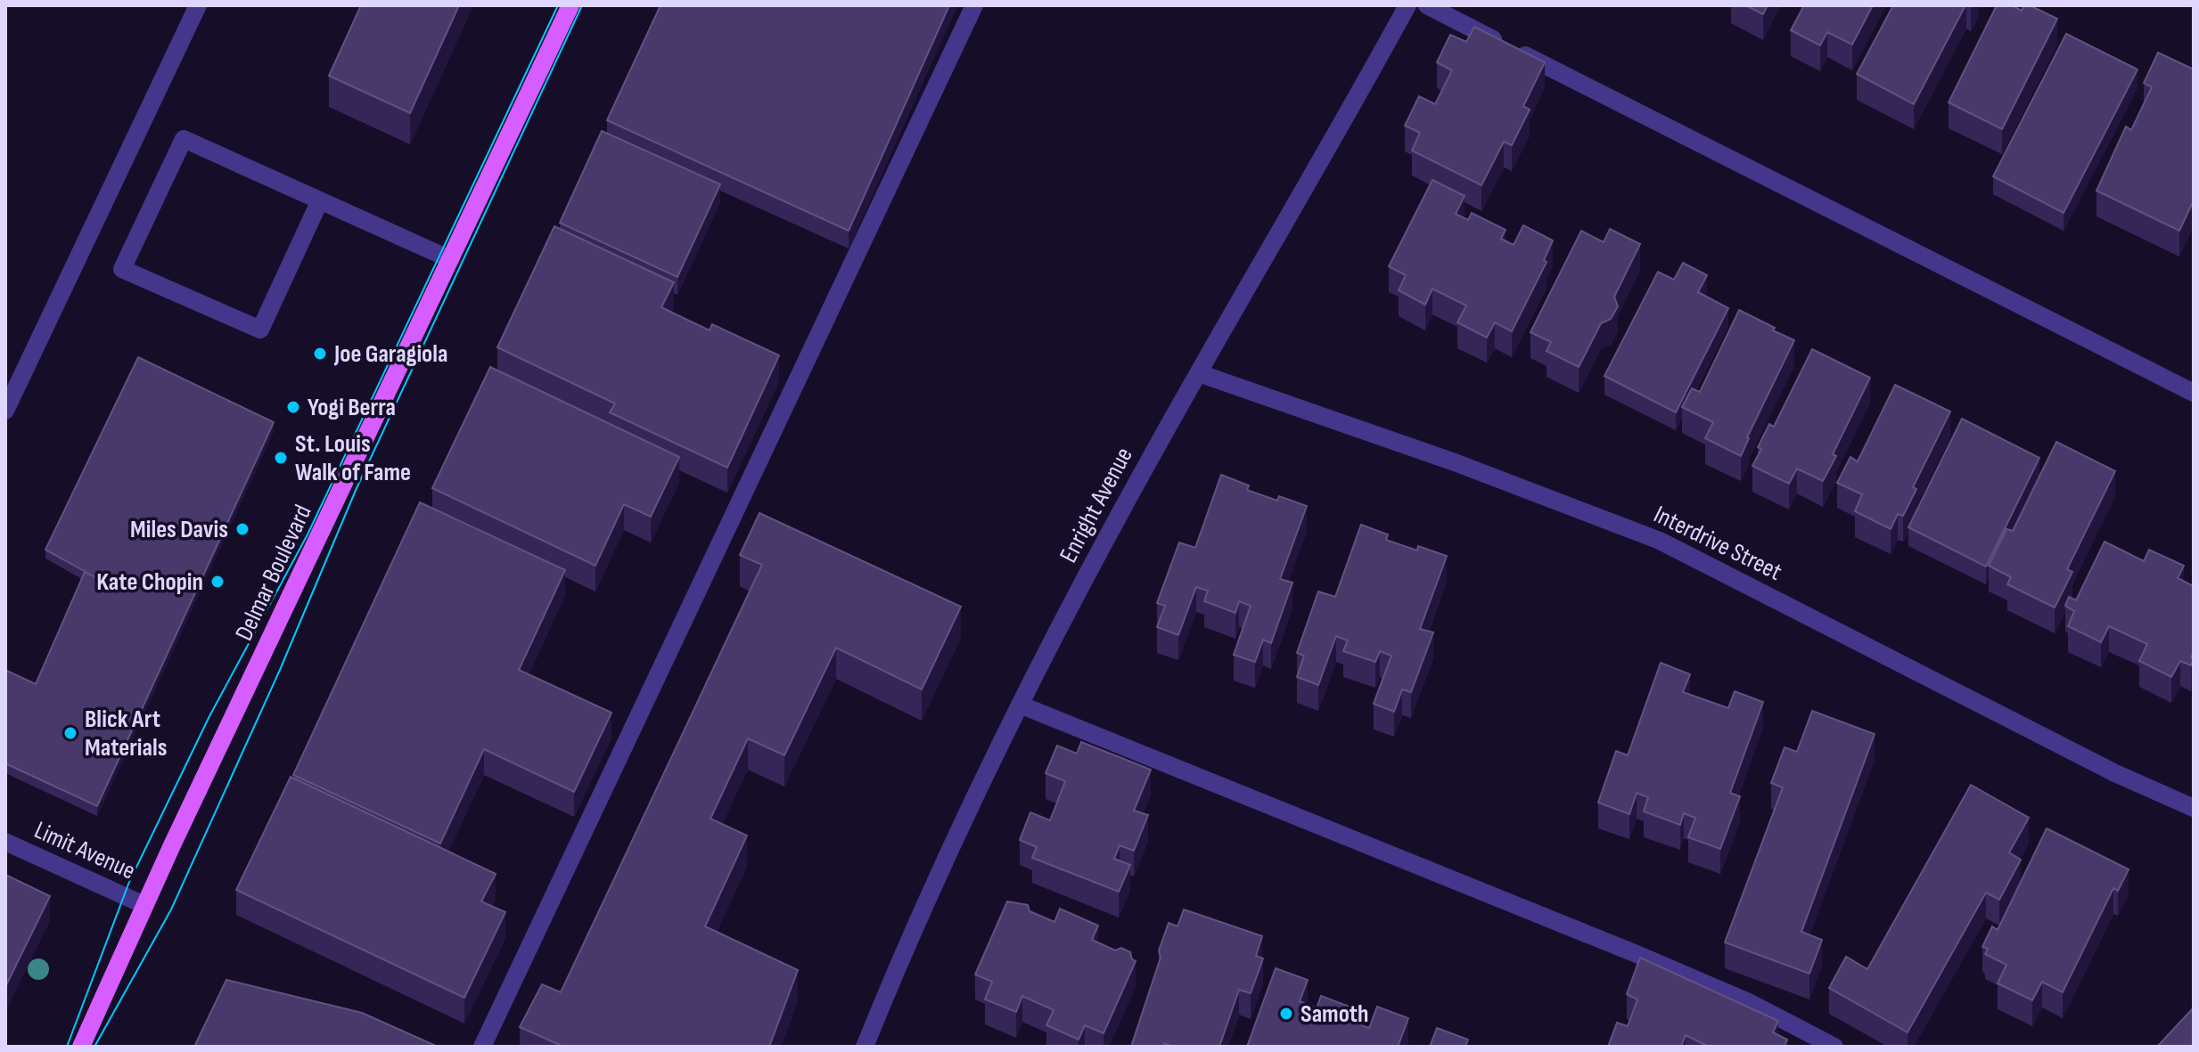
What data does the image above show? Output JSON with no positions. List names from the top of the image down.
{
  "streets": {
    "main road": ["Delmar Boulevard"],
    "street": ["Enright Avenue", "Interdrive Street", "Limit Avenue"]
  },
  "crossings": [
    ["Enright Avenue", "Interdrive Street"],
    ["Delmar Boulevard", "Limit Avenue"]
  ],
  "places": [
    "Joe Garagiola",
    "Yogi Berra",
    "St. Louis Walk of Fame",
    "Miles Davis",
    "Kate Chopin",
    "Blick Art Materials",
    "Samoth"
  ]
}
